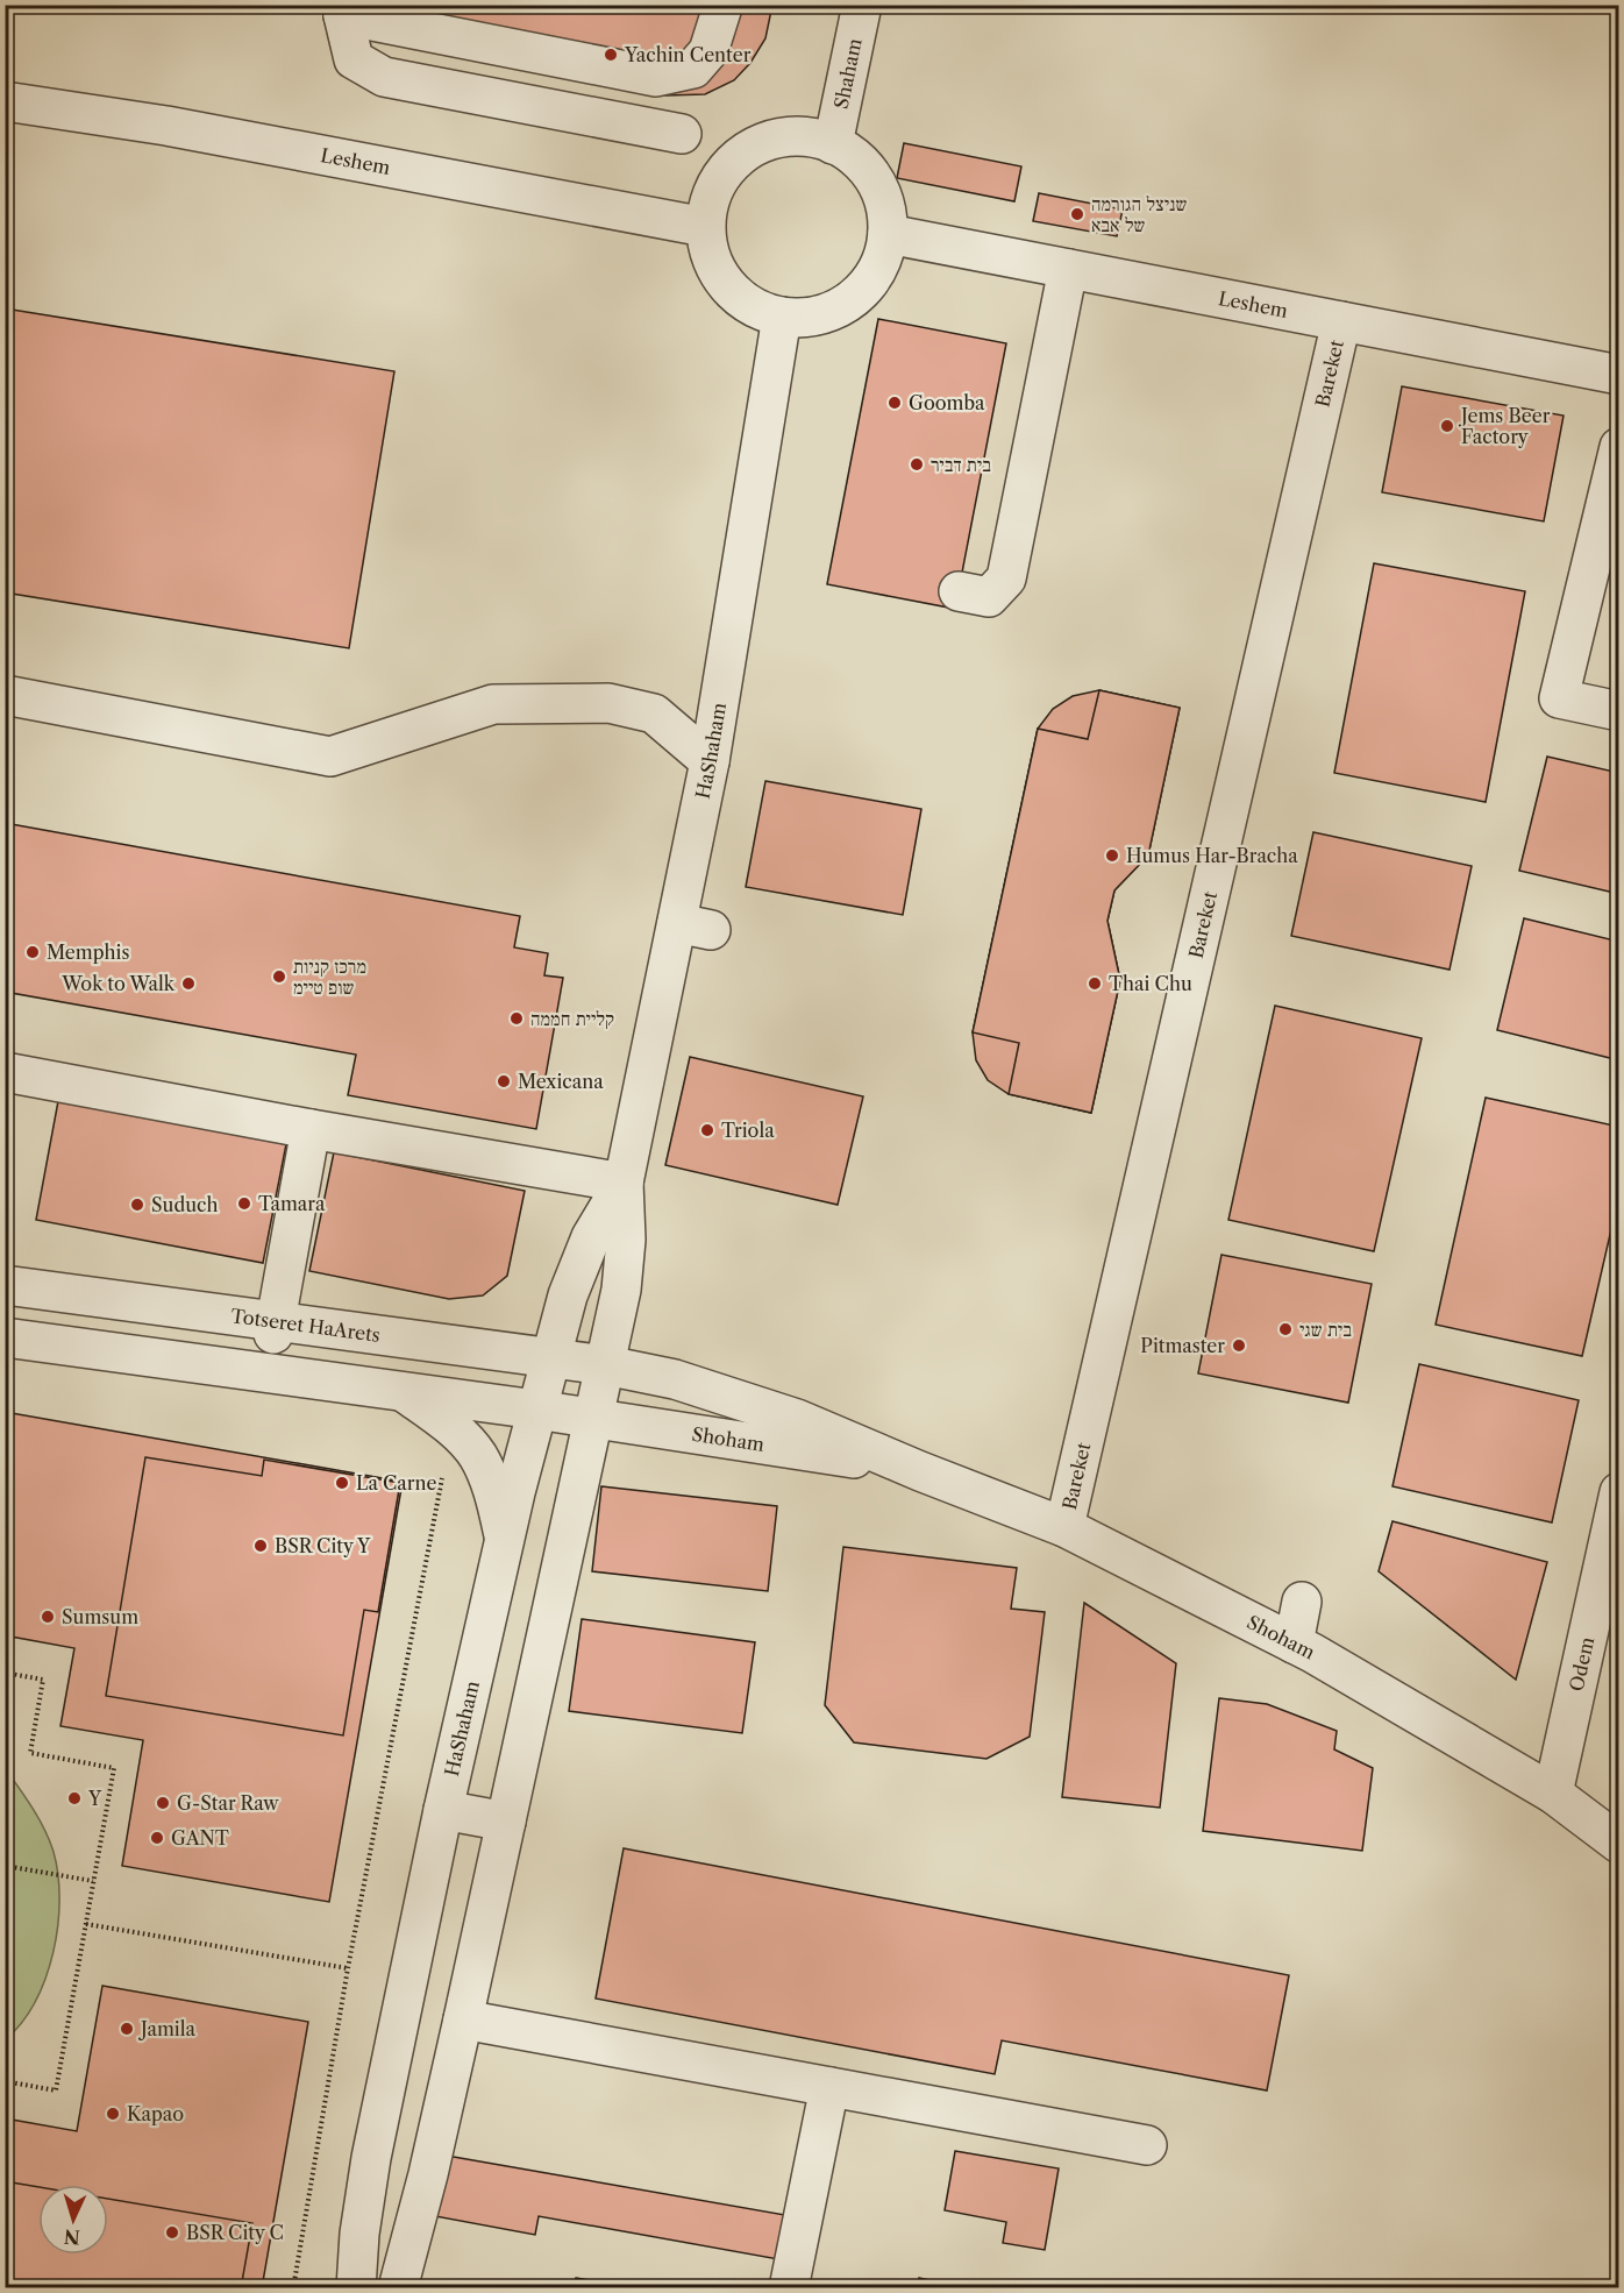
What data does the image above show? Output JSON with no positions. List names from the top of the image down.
{
  "streets": {
    "street": [
      "Shaham",
      "Leshem",
      "Bareket",
      "HaShaham",
      "Totseret HaArets",
      "Shoham",
      "Odem"
    ]
  },
  "crossings": [
    ["Shaham", "Leshem"],
    ["Shaham", "HaShaham"],
    ["Leshem", "Bareket"],
    ["Leshem", "HaShaham"],
    ["Bareket", "Shoham"],
    ["HaShaham", "Totseret HaArets"],
    ["HaShaham", "Shoham"],
    ["Totseret HaArets", "Shoham"],
    ["Shoham", "Odem"]
  ],
  "places": [
    "Yachin Center",
    "שניצל הגורמה של אבא",
    "Goomba",
    "Jems Beer Factory",
    "בית דביר",
    "Humus Har-Bracha",
    "Memphis",
    "מרכז קניות שופ טיימ",
    "Wok to Walk",
    "Thai Chu",
    "קליית חממה",
    "Mexicana",
    "Triola",
    "Tamara",
    "Suduch",
    "בית שגי",
    "Pitmaster",
    "La Carne",
    "BSR City Y",
    "Sumsum",
    "Y",
    "G-Star Raw",
    "GANT",
    "Jamila",
    "Kapao",
    "BSR City C"
  ],
  "north": "bottom"
}
